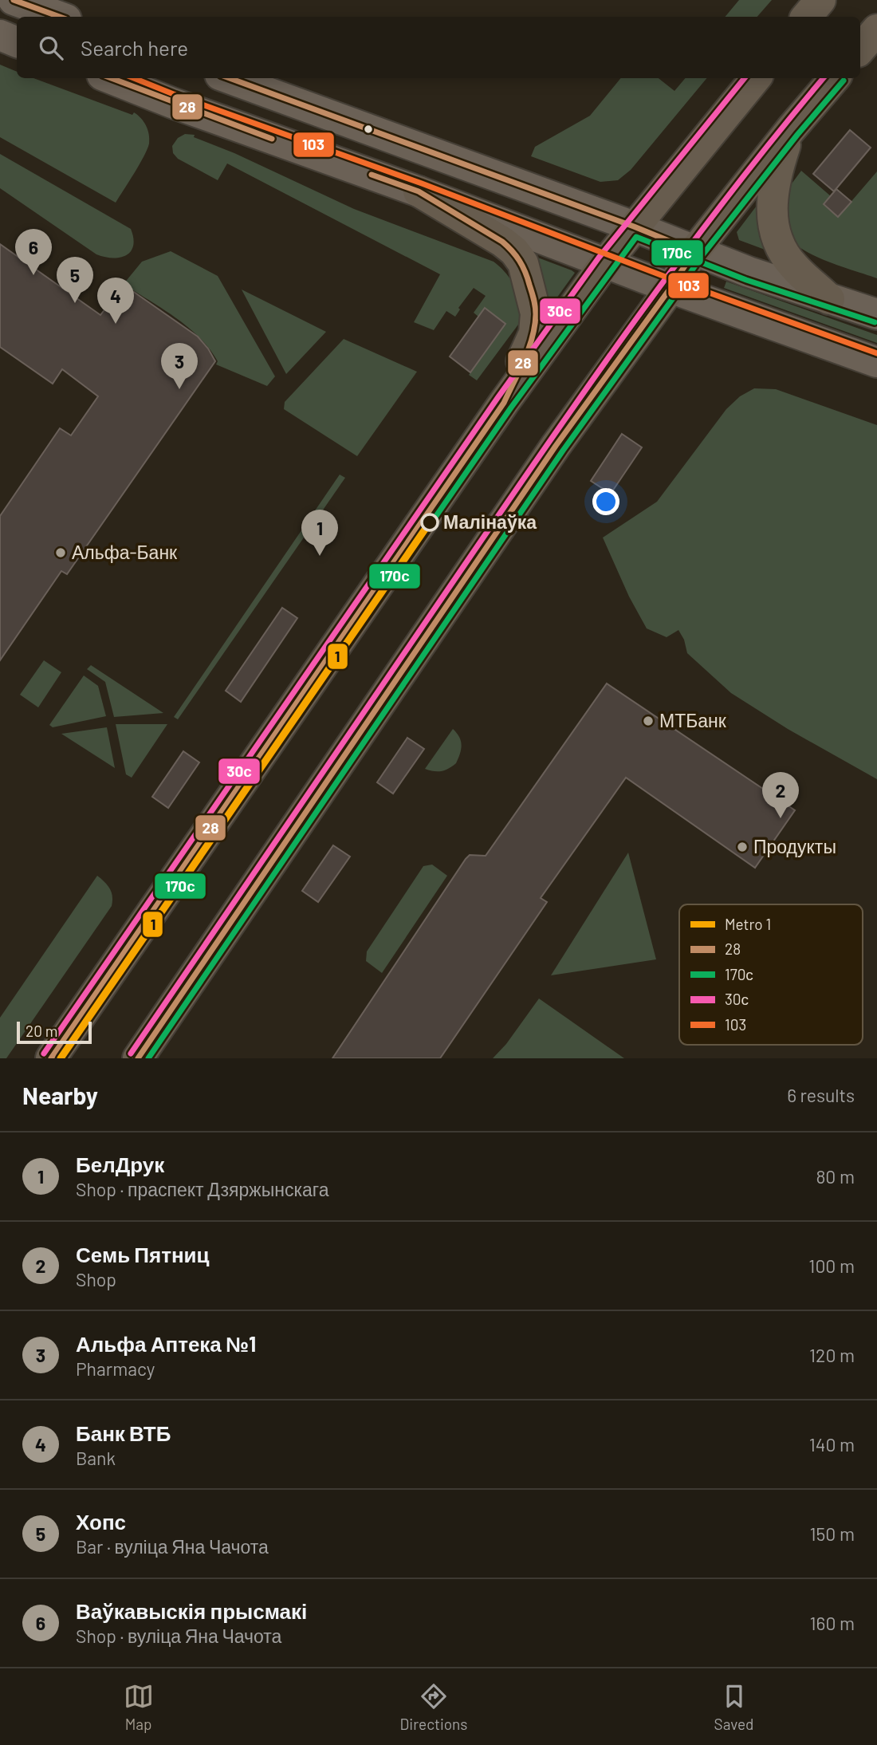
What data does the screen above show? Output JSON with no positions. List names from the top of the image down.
{
  "places": [
    "Малінаўка",
    "Альфа-Банк",
    "МТБанк",
    "Продукты"
  ],
  "lines": [
    "transit line 28",
    "transit line 30с",
    "transit line 103",
    "transit line 170с",
    "metro line 1"
  ],
  "legend": [
    "Metro 1",
    "28",
    "170с",
    "30с",
    "103"
  ],
  "scale_bar": "20 m",
  "page": {
    "search": "Search here",
    "pins": [
      "6",
      "5",
      "4",
      "3",
      "1",
      "2"
    ],
    "scale": "20 m",
    "heading": ["Nearby", "6 results"],
    "list": [
      {
        "mark": "1",
        "name": "БелДрук",
        "note": "Shop · праспект Дзяржынскага",
        "value": "80 m"
      },
      {
        "mark": "2",
        "name": "Семь Пятниц",
        "note": "Shop",
        "value": "100 m"
      },
      {
        "mark": "3",
        "name": "Альфа Аптека №1",
        "note": "Pharmacy",
        "value": "120 m"
      },
      {
        "mark": "4",
        "name": "Банк ВТБ",
        "note": "Bank",
        "value": "140 m"
      },
      {
        "mark": "5",
        "name": "Хопс",
        "note": "Bar · вуліца Яна Чачота",
        "value": "150 m"
      },
      {
        "mark": "6",
        "name": "Ваўкавыскія прысмакі",
        "note": "Shop · вуліца Яна Чачота",
        "value": "160 m"
      }
    ],
    "nav": ["Map", "Directions", "Saved"]
  }
}
